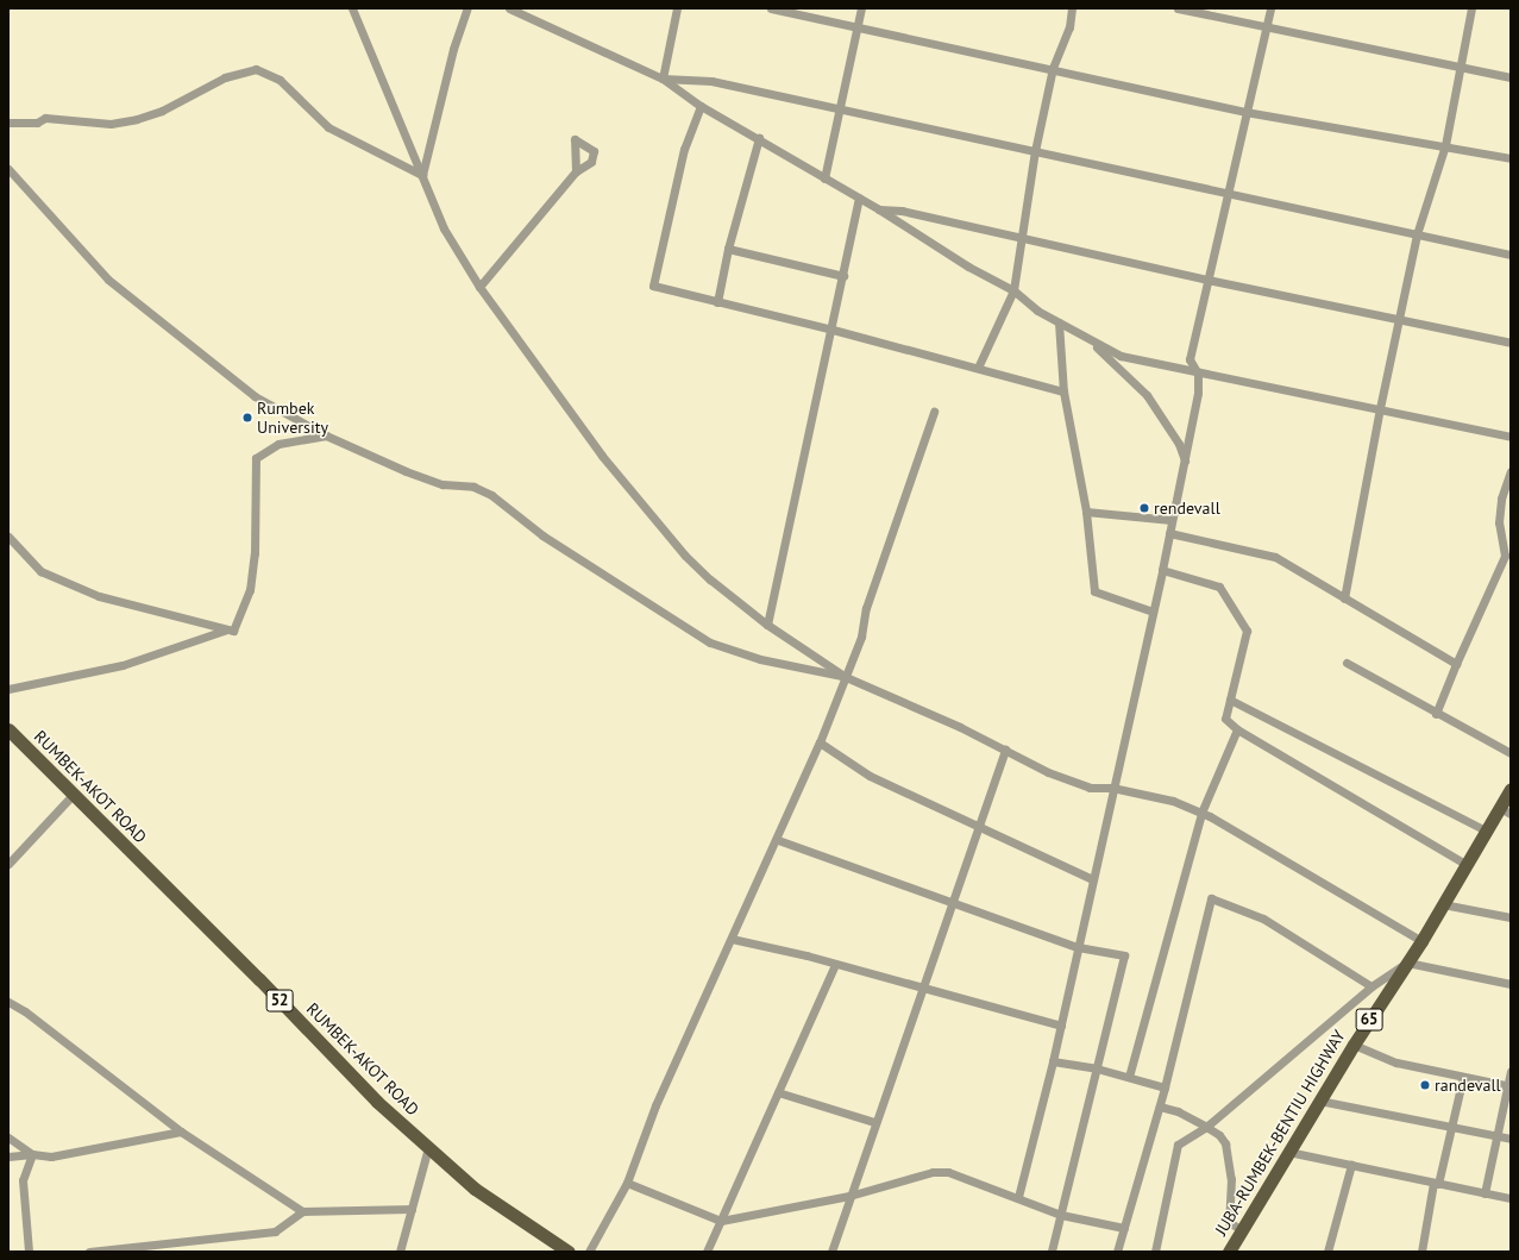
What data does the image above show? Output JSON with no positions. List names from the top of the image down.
{
  "streets": {
    "main road": [
      "RUMBEK-AKOT ROAD",
      "52",
      "65",
      "JUBA-RUMBEK-BENTIU HIGHWAY"
    ]
  },
  "places": ["Rumbek University", "rendevall", "randevall"]
}
